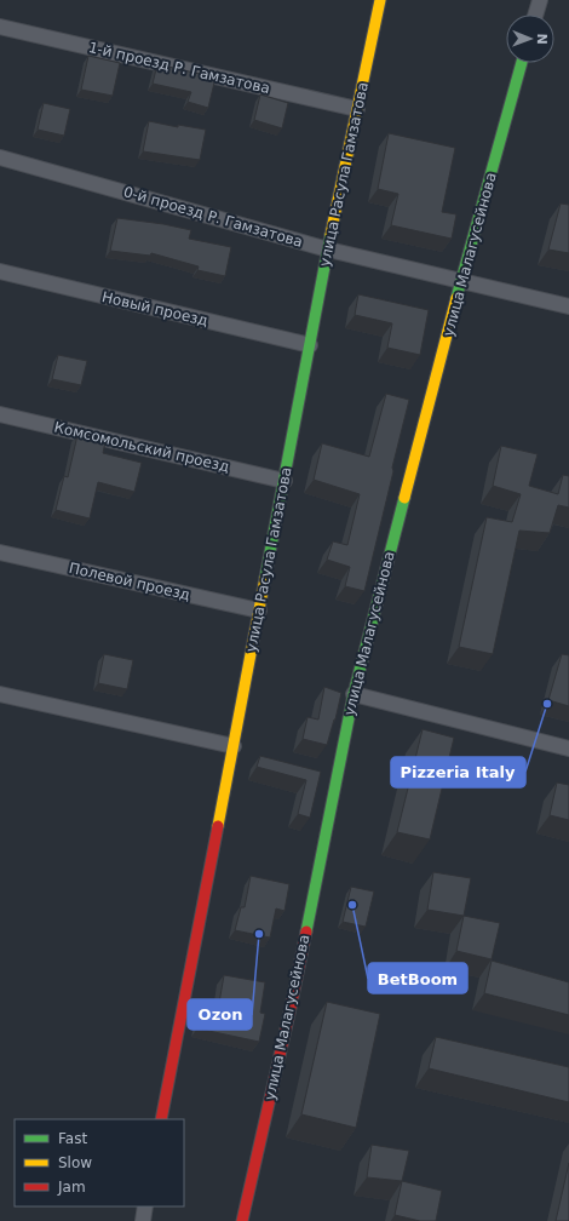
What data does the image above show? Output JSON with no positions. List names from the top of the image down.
{
  "streets": {
    "street": [
      "1-й проезд Р. Гамзатова",
      "улица Расула Гамзатова",
      "0-й проезд Р. Гамзатова",
      "улица Малагусейнова",
      "Новый проезд",
      "Комсомольский проезд",
      "Полевой проезд"
    ]
  },
  "crossings": [
    ["1-й проезд Р. Гамзатова", "улица Расула Гамзатова"],
    ["улица Расула Гамзатова", "0-й проезд Р. Гамзатова"],
    ["улица Расула Гамзатова", "Новый проезд"],
    ["улица Расула Гамзатова", "Комсомольский проезд"],
    ["улица Расула Гамзатова", "Полевой проезд"],
    ["0-й проезд Р. Гамзатова", "улица Малагусейнова"]
  ],
  "places": ["Pizzeria Italy", "BetBoom", "Ozon"],
  "legend": ["Fast", "Slow", "Jam"],
  "north": "right"
}
